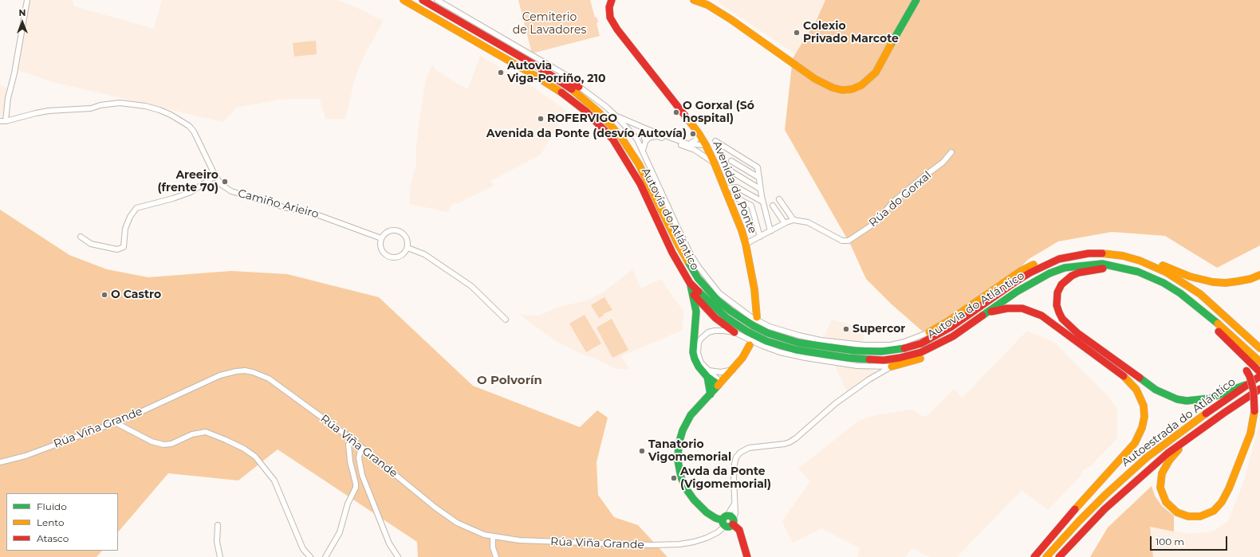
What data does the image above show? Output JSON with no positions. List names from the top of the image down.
{
  "streets": {
    "main road": ["Avenida da Ponte", "Autovía do Atlántico", "Autoestrada do Atlántico"],
    "street": ["Rúa do Gorxal", "Camiño Arieiro", "Rúa Viña Grande"]
  },
  "districts": ["O Polvorín"],
  "parks": ["Cemiterio de Lavadores"],
  "places": [
    "Colexio Privado Marcote",
    "Autovia Viga-Porriño, 210",
    "O Gorxal (Só hospital)",
    "ROFERVIGO",
    "Avenida da Ponte (desvío Autovía)",
    "Areeiro (frente 70)",
    "O Castro",
    "Supercor",
    "Tanatorio Vigomemorial",
    "Avda da Ponte (Vigomemorial)"
  ],
  "legend": ["Fluido", "Lento", "Atasco"],
  "scale_bar": "100 m",
  "north": "top"
}
